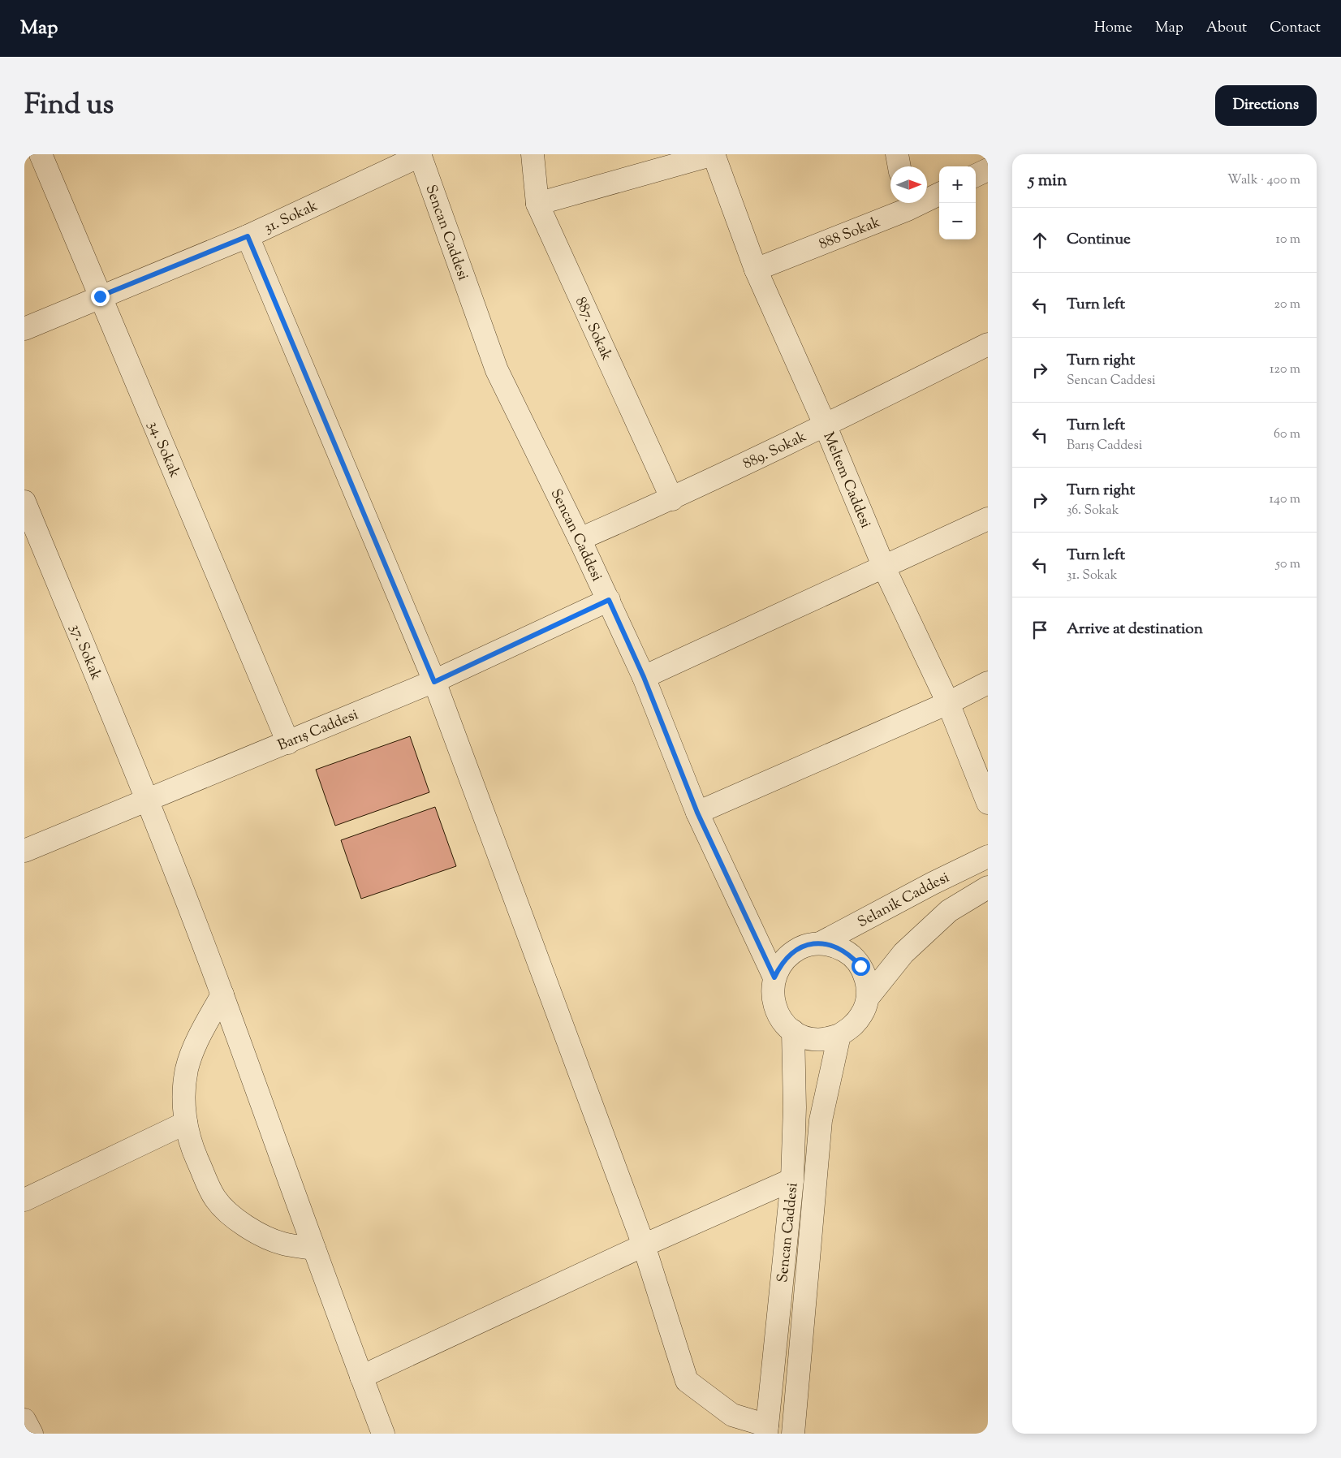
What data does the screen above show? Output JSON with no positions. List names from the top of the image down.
{
  "streets": {
    "street": [
      "31. Sokak",
      "888 Sokak",
      "Sencan Caddesi",
      "887. Sokak",
      "34. Sokak",
      "889. Sokak",
      "Meltem Caddesi",
      "37. Sokak",
      "Barış Caddesi",
      "Selanik Caddesi"
    ]
  },
  "crossings": [
    ["31. Sokak", "Sencan Caddesi"],
    ["31. Sokak", "34. Sokak"],
    ["888 Sokak", "Meltem Caddesi"],
    ["Sencan Caddesi", "889. Sokak"],
    ["Sencan Caddesi", "Barış Caddesi"],
    ["Sencan Caddesi", "Selanik Caddesi"],
    ["887. Sokak", "889. Sokak"],
    ["34. Sokak", "Barış Caddesi"],
    ["889. Sokak", "Meltem Caddesi"],
    ["37. Sokak", "Barış Caddesi"]
  ],
  "north": "right",
  "page": {
    "header": "Map",
    "nav": [
      "Home",
      "Map",
      "About",
      "Contact"
    ],
    "title": "Find us",
    "buttons": "Directions",
    "heading": ["5 min", "Walk · 400 m"],
    "map_buttons": ["+", "−"],
    "list": [
      ["Continue", "10 m"],
      ["Turn left", "20 m"],
      ["Turn right", "Sencan Caddesi", "120 m"],
      ["Turn left", "Barış Caddesi", "60 m"],
      ["Turn right", "36. Sokak", "140 m"],
      ["Turn left", "31. Sokak", "50 m"],
      "Arrive at destination"
    ]
  }
}
